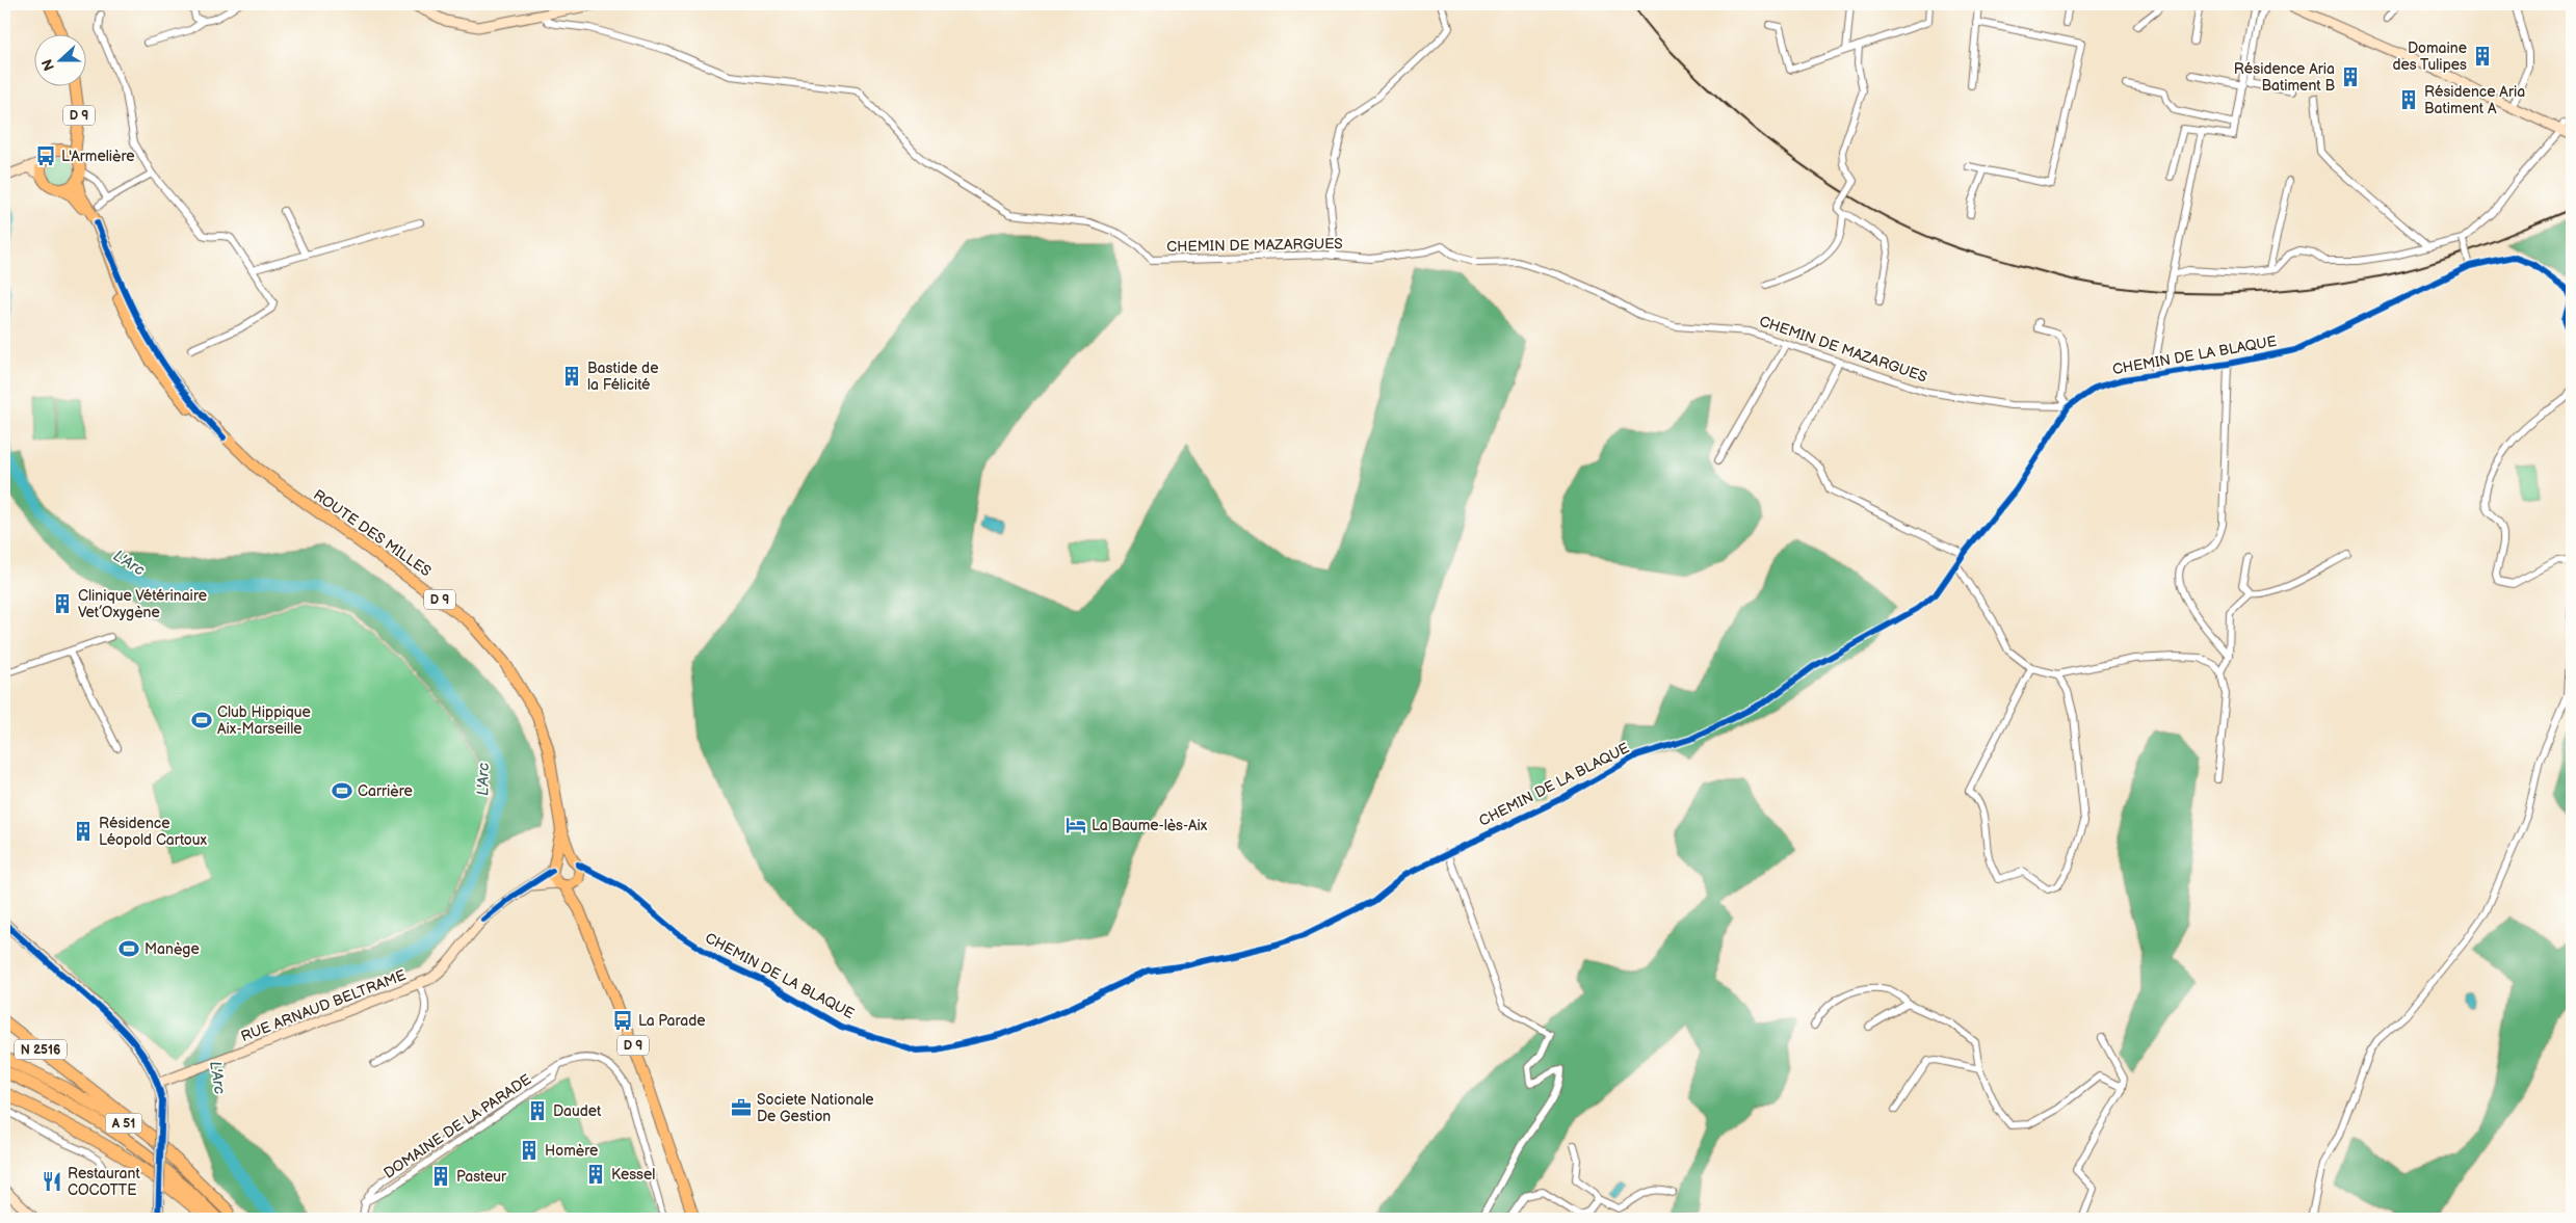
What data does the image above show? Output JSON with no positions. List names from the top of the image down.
{
  "streets": {
    "highway": ["N 2516", "A 51"],
    "main road": ["D 9", "ROUTE DES MILLES", "RUE ARNAUD BELTRAME"],
    "street": ["CHEMIN DE MAZARGUES", "CHEMIN DE LA BLAQUE", "DOMAINE DE LA PARADE"]
  },
  "crossings": [
    ["D 9", "CHEMIN DE LA BLAQUE"],
    ["D 9", "ROUTE DES MILLES"],
    ["D 9", "RUE ARNAUD BELTRAME"],
    ["CHEMIN DE MAZARGUES", "CHEMIN DE LA BLAQUE"],
    ["CHEMIN DE LA BLAQUE", "RUE ARNAUD BELTRAME"],
    ["N 2516", "A 51"]
  ],
  "water": ["L'Arc"],
  "places": {
    "building": [
      "Domaine des Tulipes",
      "Résidence Aria Batiment B",
      "Résidence Aria Batiment A",
      "Bastide de la Félicité",
      "Clinique Vétérinaire Vet’Oxygène",
      "Résidence Léopold Cartoux",
      "Daudet",
      "Homère",
      "Kessel",
      "Pasteur"
    ],
    "bus stop": ["L'Armelière", "La Parade"],
    "sports": ["Club Hippique Aix-Marseille", "Carrière", "Manège"],
    "hotel": ["La Baume-lès-Aix"],
    "office": ["Societe Nationale De Gestion"],
    "restaurant": ["Restaurant COCOTTE"]
  },
  "north": "left"
}
